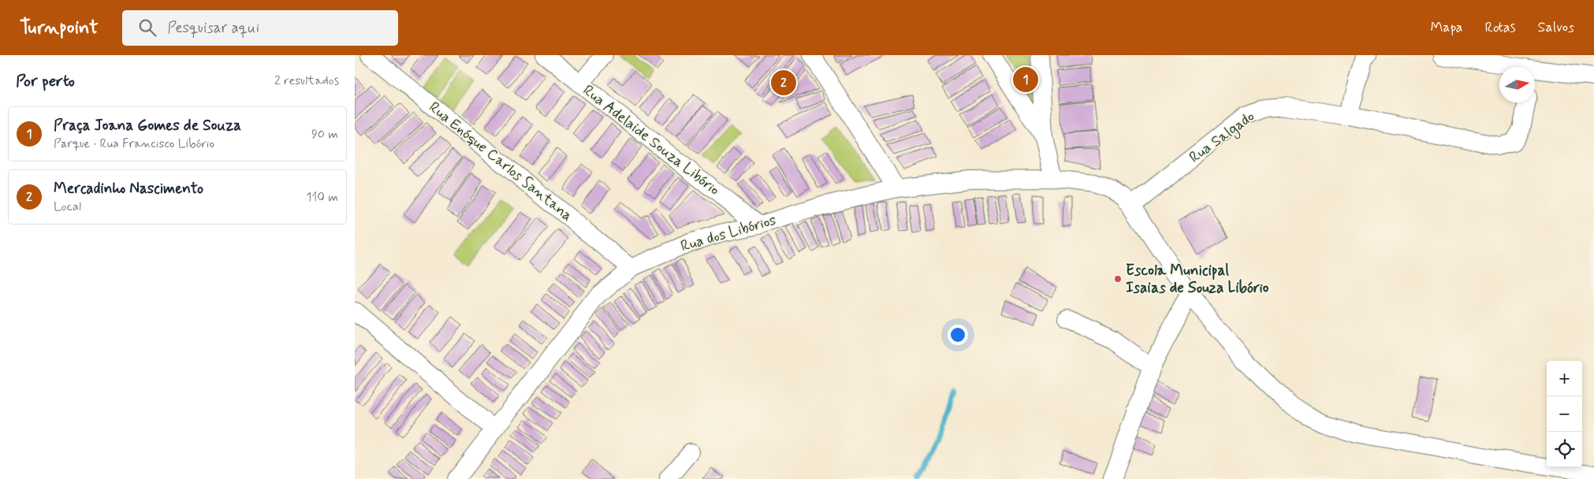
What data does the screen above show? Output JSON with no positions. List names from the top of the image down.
{
  "streets": {
    "street": [
      "Rua Salgado",
      "Rua Adelaide Souza Libório",
      "Rua Enóque Carlos Santana",
      "Rua dos Libórios"
    ]
  },
  "crossings": [
    ["Rua Salgado", "Rua dos Libórios"],
    ["Rua Adelaide Souza Libório", "Rua dos Libórios"],
    ["Rua Enóque Carlos Santana", "Rua dos Libórios"]
  ],
  "places": ["Escola Municipal Isaias de Souza Libório"],
  "north": "right",
  "page": {
    "header": "Turnpoint",
    "search": "Pesquisar aqui",
    "nav": ["Mapa", "Rotas", "Salvos"],
    "heading": ["Por perto", "2 resultados"],
    "pins": ["1", "2"],
    "list": [
      {
        "mark": "1",
        "name": "Praça Joana Gomes de Souza",
        "note": "Parque · Rua Francisco Libório",
        "value": "90 m"
      },
      {
        "mark": "2",
        "name": "Mercadinho Nascimento",
        "note": "Local",
        "value": "110 m"
      }
    ],
    "map_buttons": ["+", "−"]
  }
}
